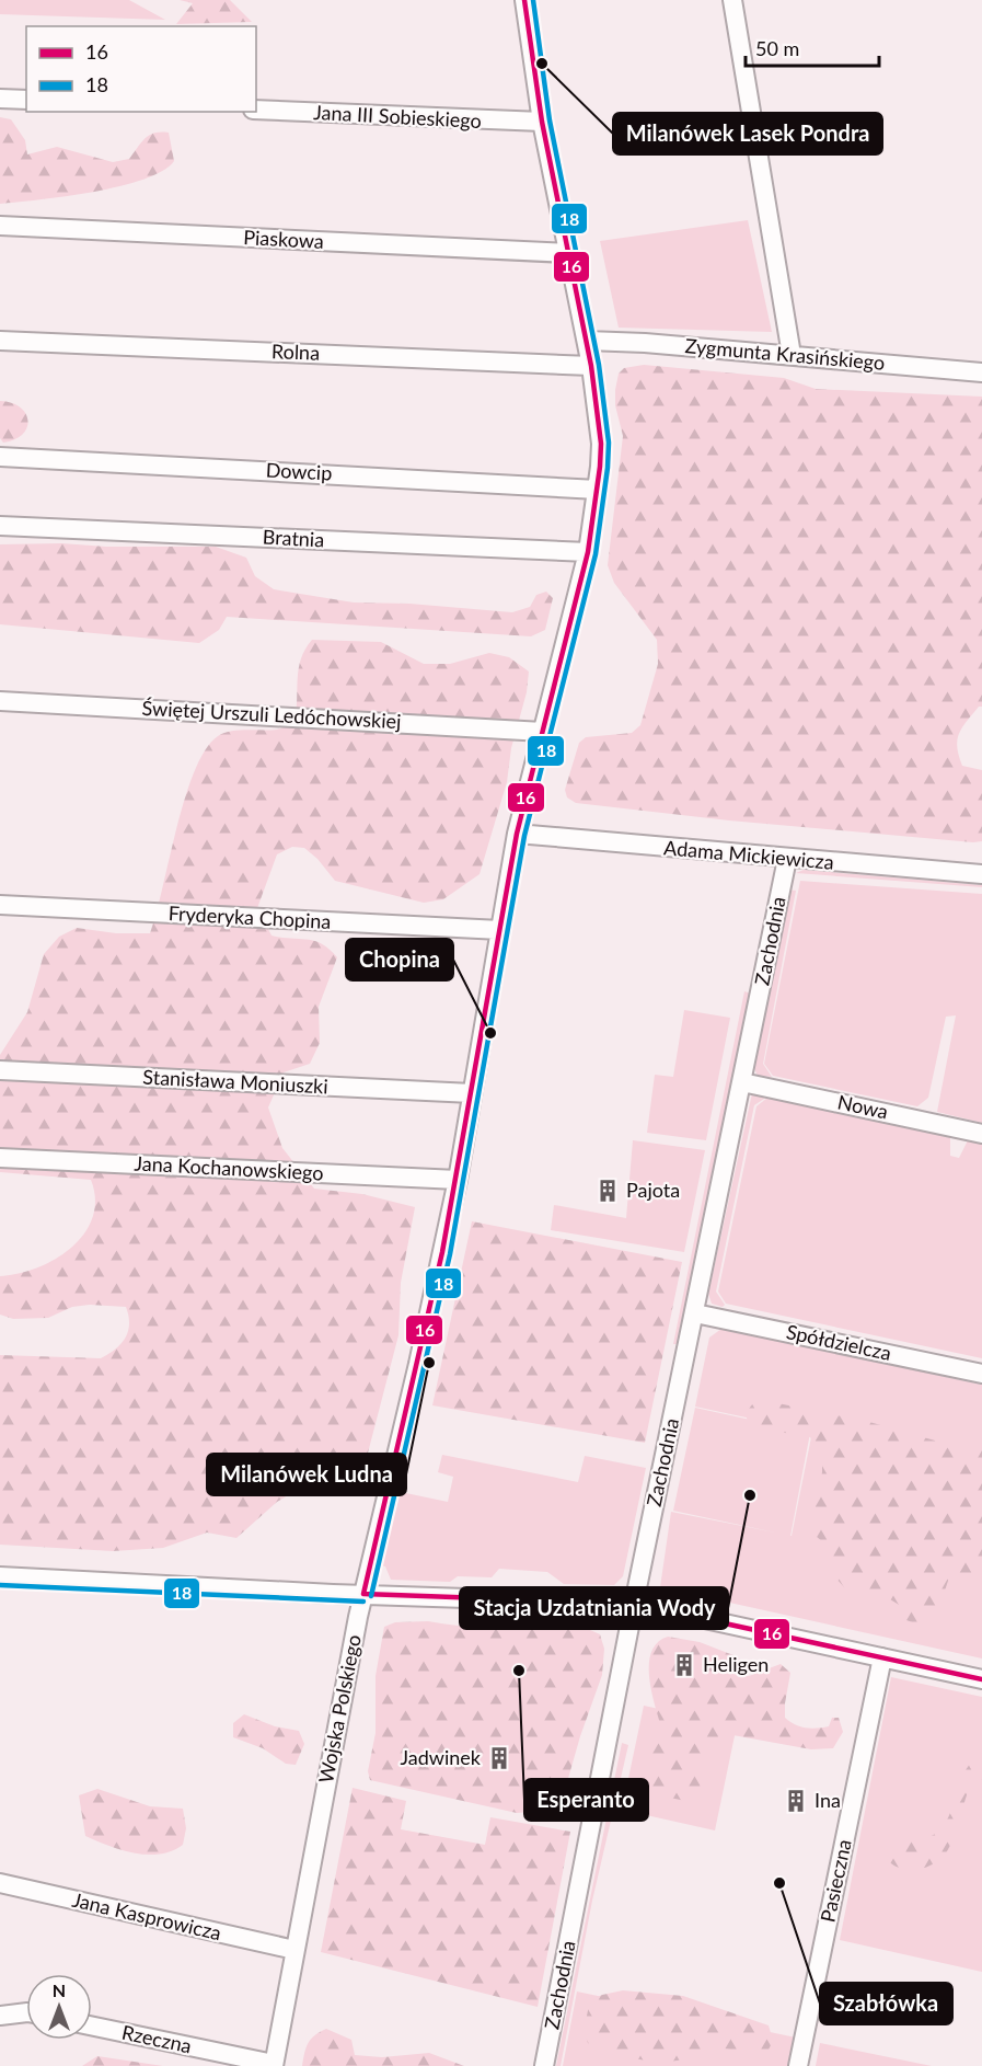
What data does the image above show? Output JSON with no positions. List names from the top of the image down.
{
  "streets": {
    "street": [
      "Jana III Sobieskiego",
      "Piaskowa",
      "Rolna",
      "Zygmunta Krasińskiego",
      "Dowcip",
      "Bratnia",
      "Świętej Urszuli Ledóchowskiej",
      "Adama Mickiewicza",
      "Fryderyka Chopina",
      "Zachodnia",
      "Stanisława Moniuszki",
      "Nowa",
      "Jana Kochanowskiego",
      "Spółdzielcza",
      "Wojska Polskiego",
      "Pasieczna",
      "Jana Kasprowicza",
      "Rzeczna"
    ]
  },
  "crossings": [
    ["Jana III Sobieskiego", "Wojska Polskiego"],
    ["Piaskowa", "Wojska Polskiego"],
    ["Rolna", "Wojska Polskiego"],
    ["Zygmunta Krasińskiego", "Wojska Polskiego"],
    ["Dowcip", "Wojska Polskiego"],
    ["Bratnia", "Wojska Polskiego"],
    ["Świętej Urszuli Ledóchowskiej", "Wojska Polskiego"],
    ["Adama Mickiewicza", "Zachodnia"],
    ["Adama Mickiewicza", "Wojska Polskiego"],
    ["Fryderyka Chopina", "Wojska Polskiego"],
    ["Zachodnia", "Nowa"],
    ["Zachodnia", "Spółdzielcza"],
    ["Stanisława Moniuszki", "Wojska Polskiego"],
    ["Jana Kochanowskiego", "Wojska Polskiego"],
    ["Wojska Polskiego", "Jana Kasprowicza"],
    ["Wojska Polskiego", "Rzeczna"]
  ],
  "places": {
    "other": [
      "Milanówek Lasek Pondra",
      "Chopina",
      "Milanówek Ludna",
      "Stacja Uzdatniania Wody",
      "Esperanto",
      "Szabłówka"
    ],
    "building": [
      "Pajota",
      "Heligen",
      "Jadwinek",
      "Ina"
    ]
  },
  "lines": ["transit line 16", "transit line 18"],
  "legend": ["16", "18"],
  "scale_bar": "50 m",
  "north": "top"
}
